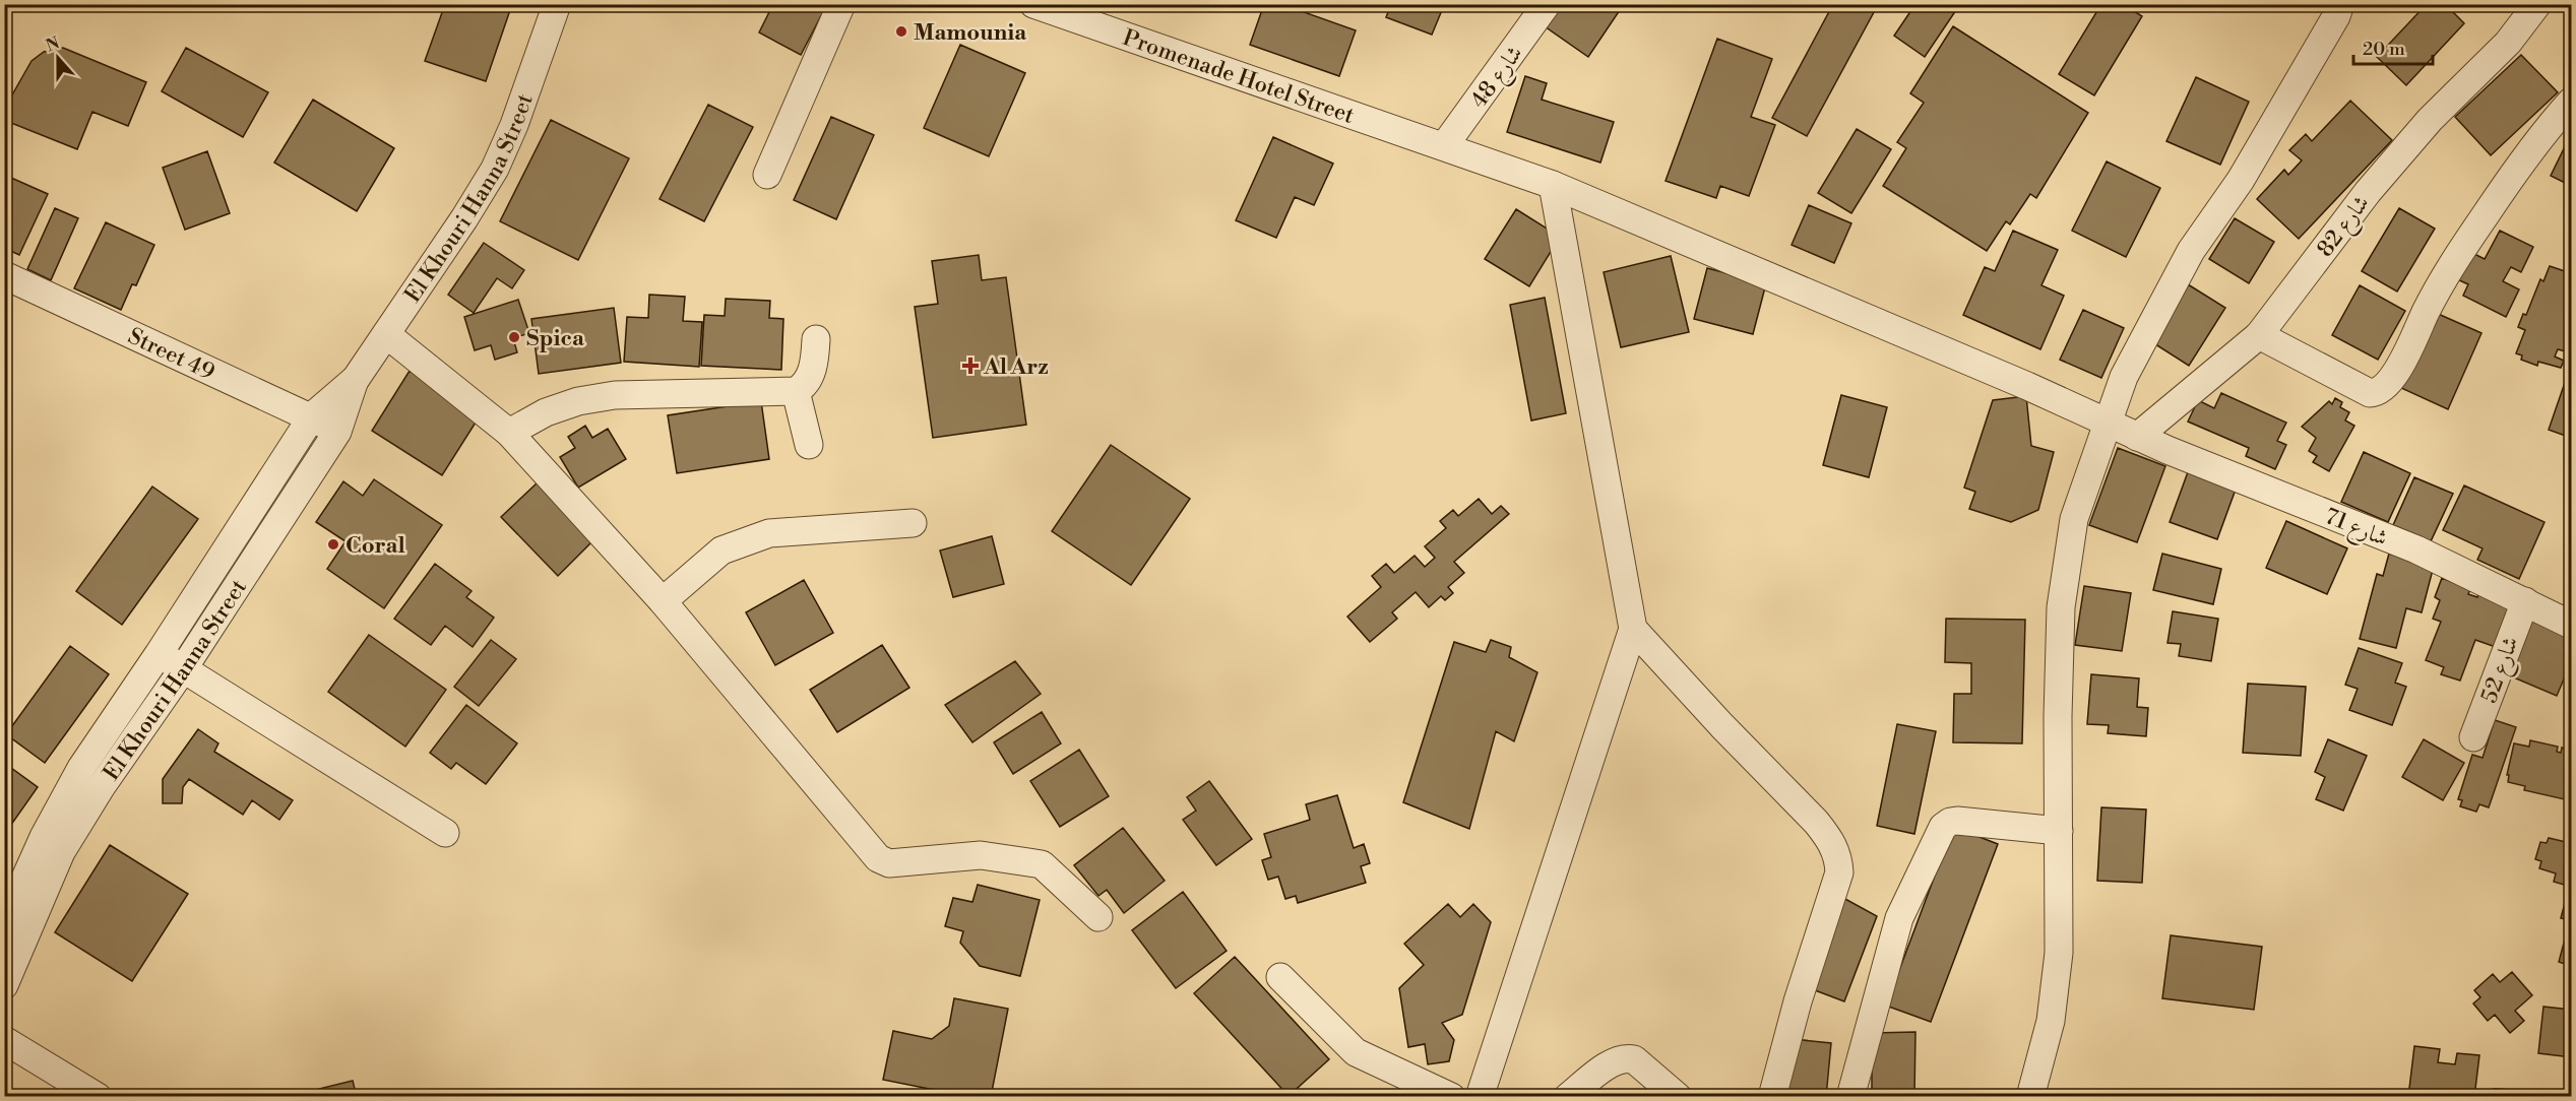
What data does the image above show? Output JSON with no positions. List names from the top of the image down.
{
  "streets": {
    "street": [
      "Promenade Hotel Street",
      "شارع 48",
      "El Khouri Hanna Street",
      "شارع 82",
      "Street 49",
      "شارع 71",
      "شارع 52"
    ]
  },
  "crossings": [
    ["Promenade Hotel Street", "شارع 48"],
    ["Promenade Hotel Street", "شارع 71"],
    ["El Khouri Hanna Street", "Street 49"],
    ["شارع 82", "شارع 71"],
    ["شارع 71", "شارع 52"]
  ],
  "places": {
    "other": ["Mamounia", "Spica", "Coral"],
    "health": ["Al Arz"]
  },
  "scale_bar": "20 m",
  "north": "top"
}
